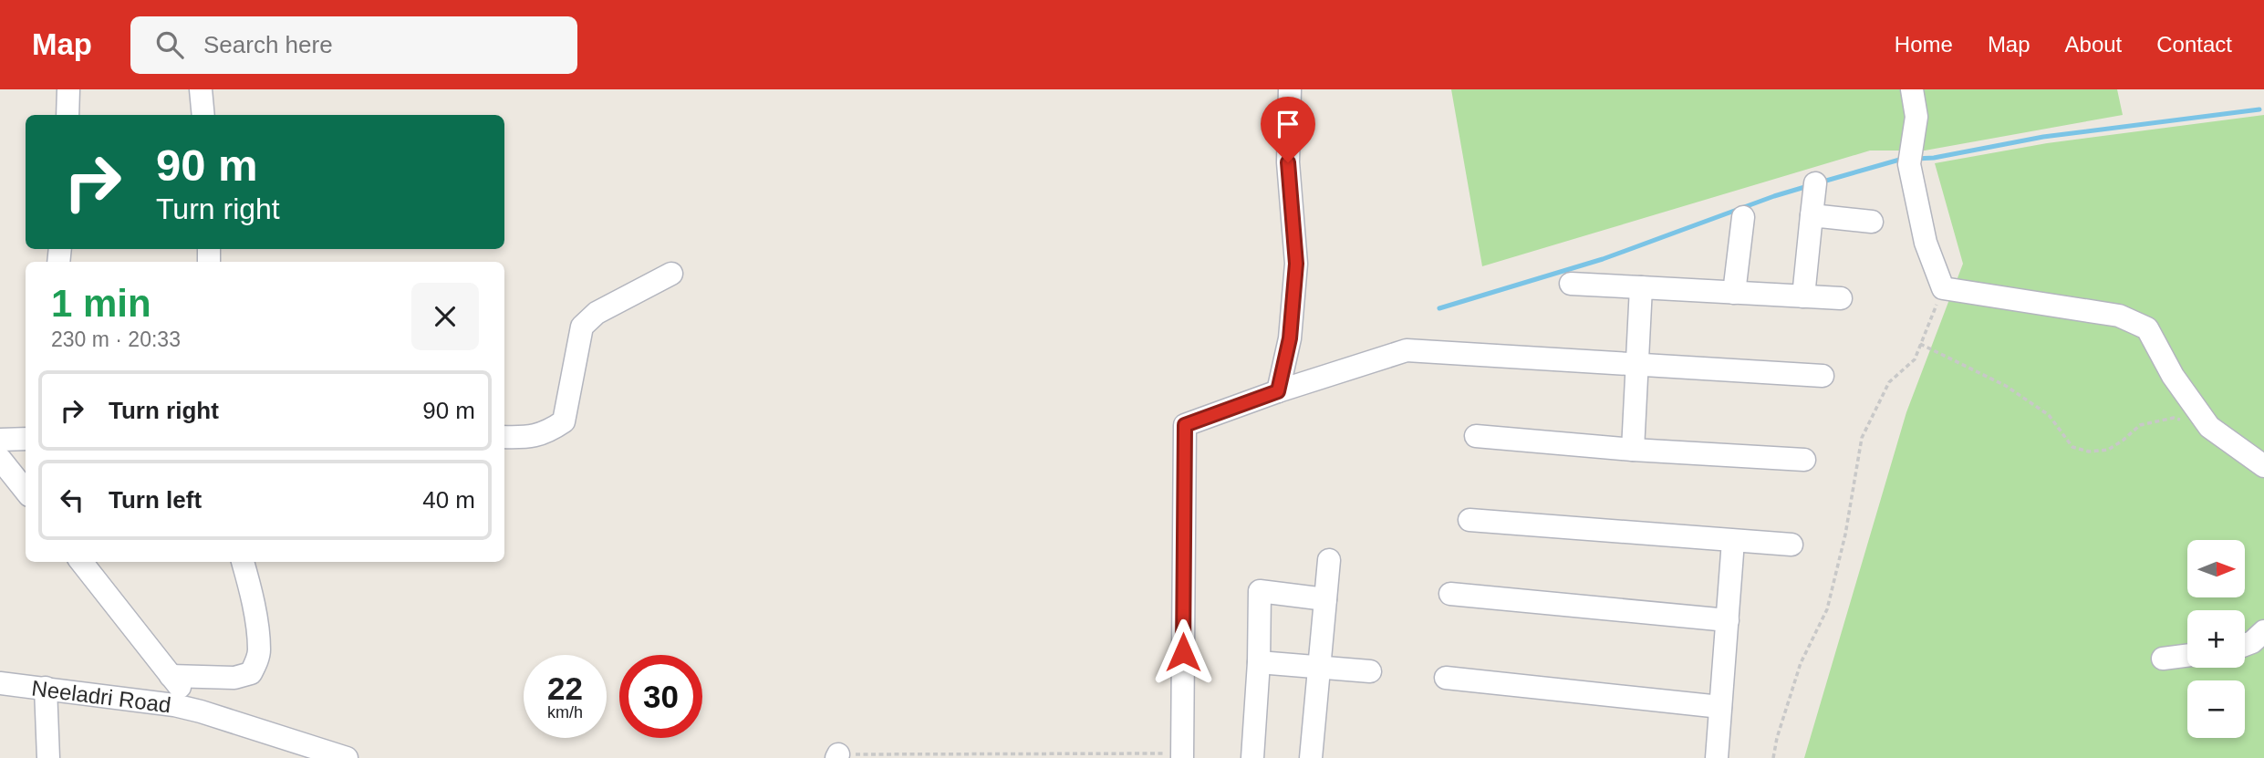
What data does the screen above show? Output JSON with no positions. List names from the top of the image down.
{
  "streets": {
    "street": ["Neeladri Road"]
  },
  "north": "right",
  "page": {
    "header": "Map",
    "search": "Search here",
    "nav": [
      "Home",
      "Map",
      "About",
      "Contact"
    ],
    "turn": ["90 m", "Turn right"],
    "heading": ["1 min", "230 m · 20:33"],
    "list": [
      {
        "name": "Turn right",
        "value": "90 m"
      },
      {
        "name": "Turn left",
        "value": "40 m"
      }
    ],
    "map_buttons": ["+", "−"],
    "speed": "22 km/h",
    "limit": "30"
  }
}
